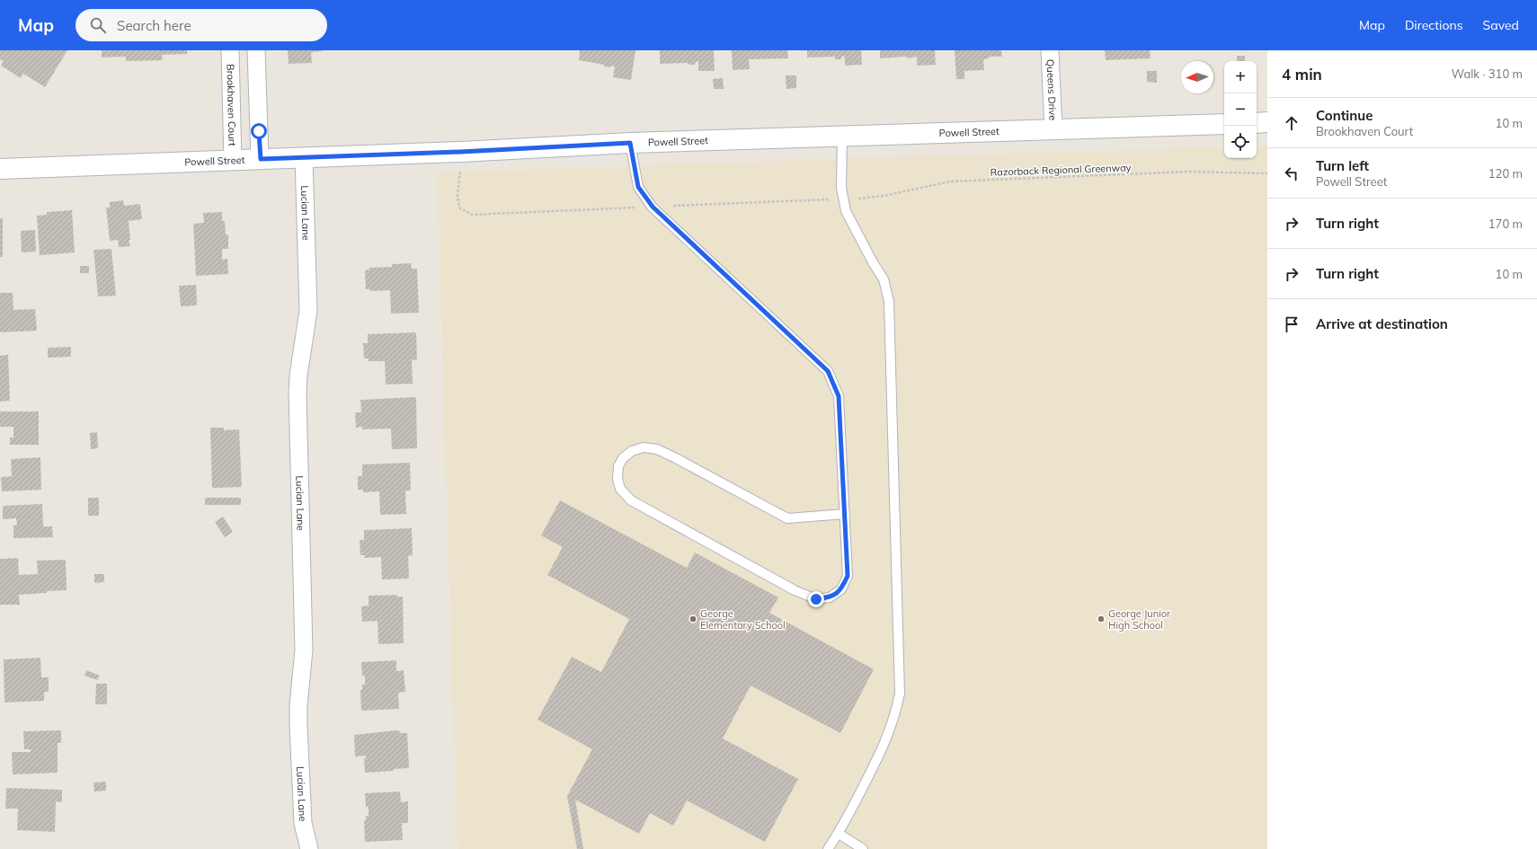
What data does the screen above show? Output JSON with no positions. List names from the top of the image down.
{
  "streets": {
    "street": [
      "Queens Drive",
      "Brookhaven Court",
      "Powell Street",
      "Lucian Lane"
    ],
    "path": ["Razorback Regional Greenway"]
  },
  "crossings": [
    ["Queens Drive", "Powell Street"],
    ["Brookhaven Court", "Powell Street"],
    ["Powell Street", "Lucian Lane"]
  ],
  "places": ["George Elementary School", "George Junior High School"],
  "north": "left",
  "page": {
    "header": "Map",
    "search": "Search here",
    "nav": ["Map", "Directions", "Saved"],
    "heading": ["4 min", "Walk · 310 m"],
    "map_buttons": ["+", "−"],
    "list": [
      ["Continue", "Brookhaven Court", "10 m"],
      ["Turn left", "Powell Street", "120 m"],
      ["Turn right", "170 m"],
      ["Turn right", "10 m"],
      "Arrive at destination"
    ]
  }
}
